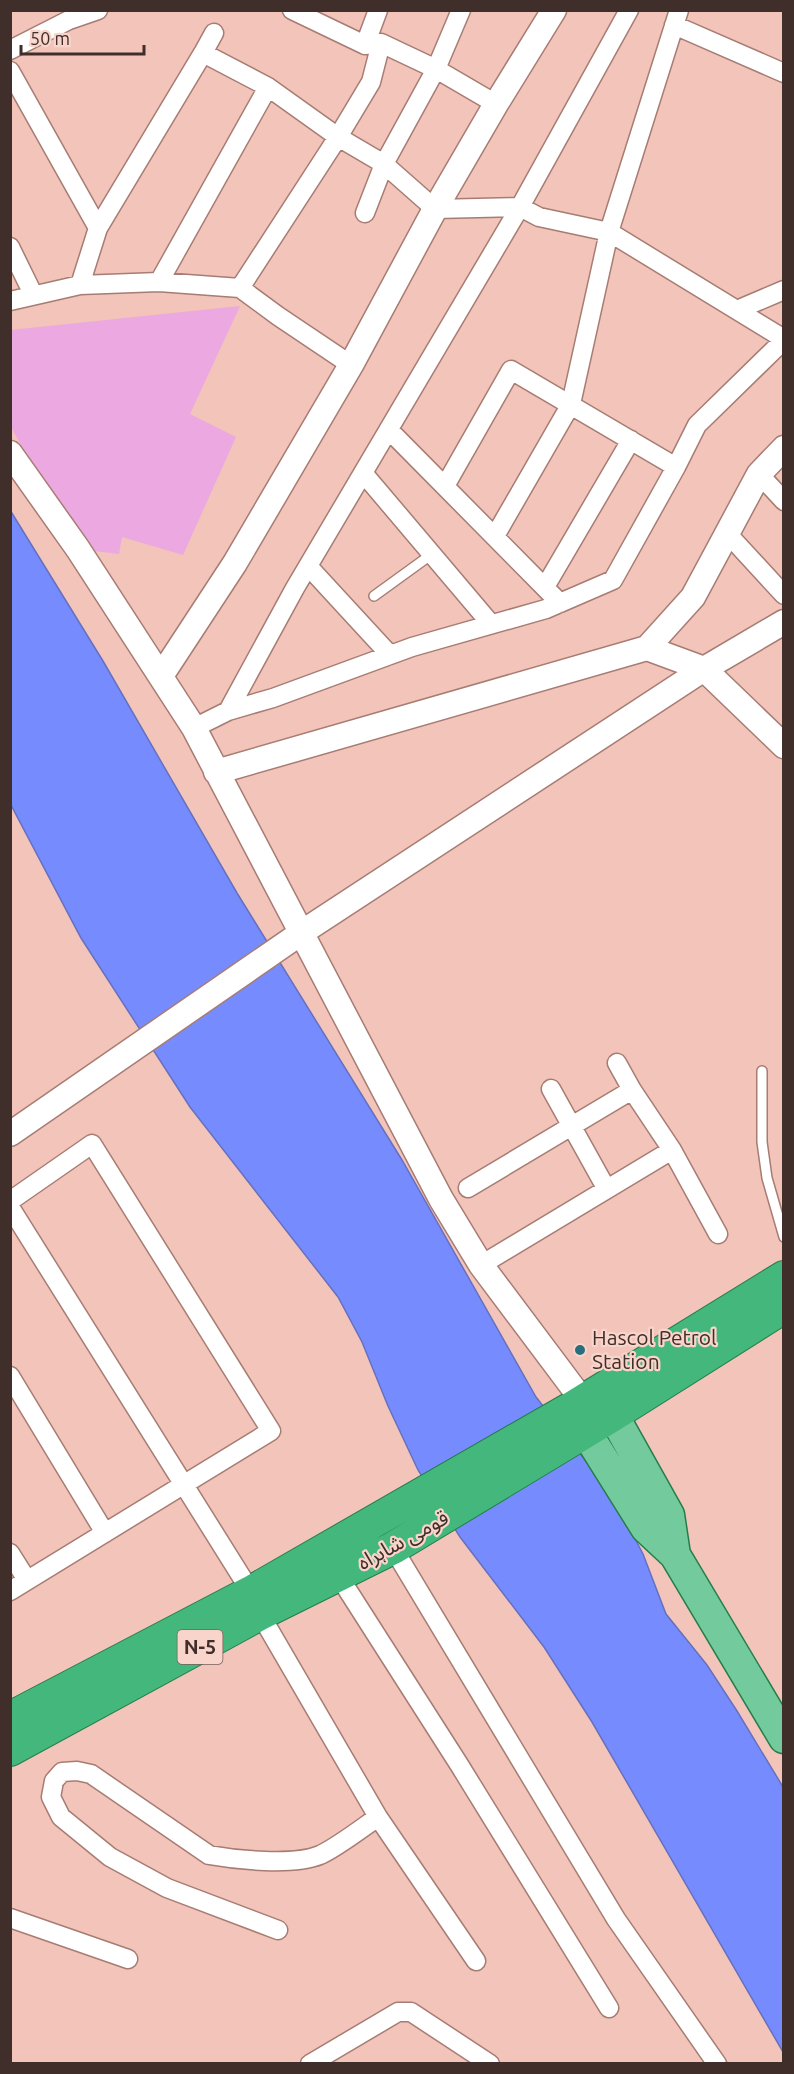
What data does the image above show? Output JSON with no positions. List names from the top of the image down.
{
  "streets": {
    "highway": ["قومی شاہراہ", "N-5"]
  },
  "places": ["Hascol Petrol Station"],
  "scale_bar": "50 m"
}
